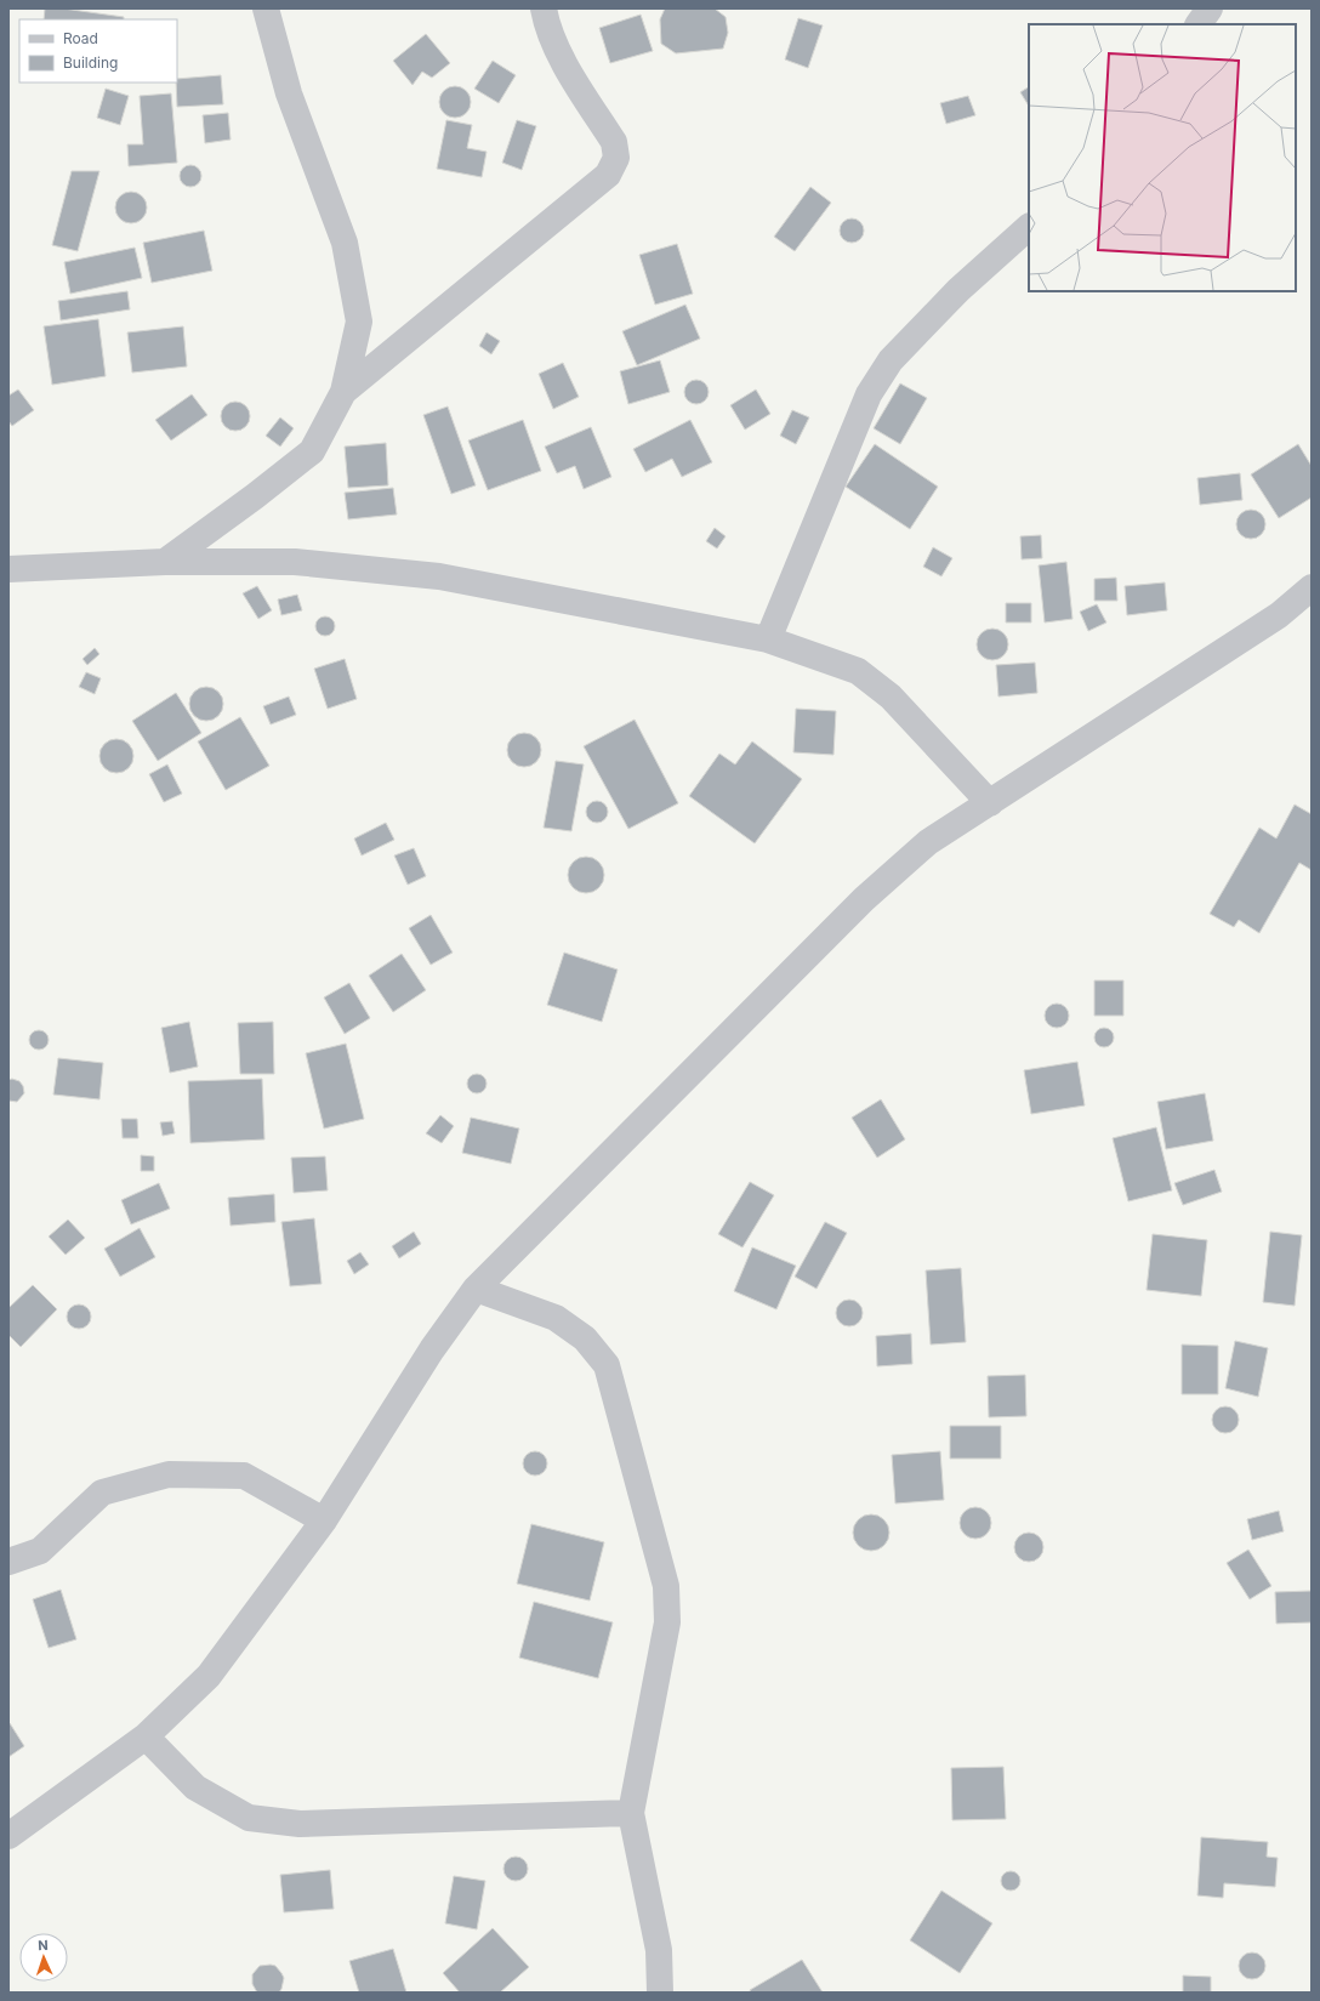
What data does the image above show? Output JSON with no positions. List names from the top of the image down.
{
  "legend": ["Road", "Building"],
  "north": "top"
}
